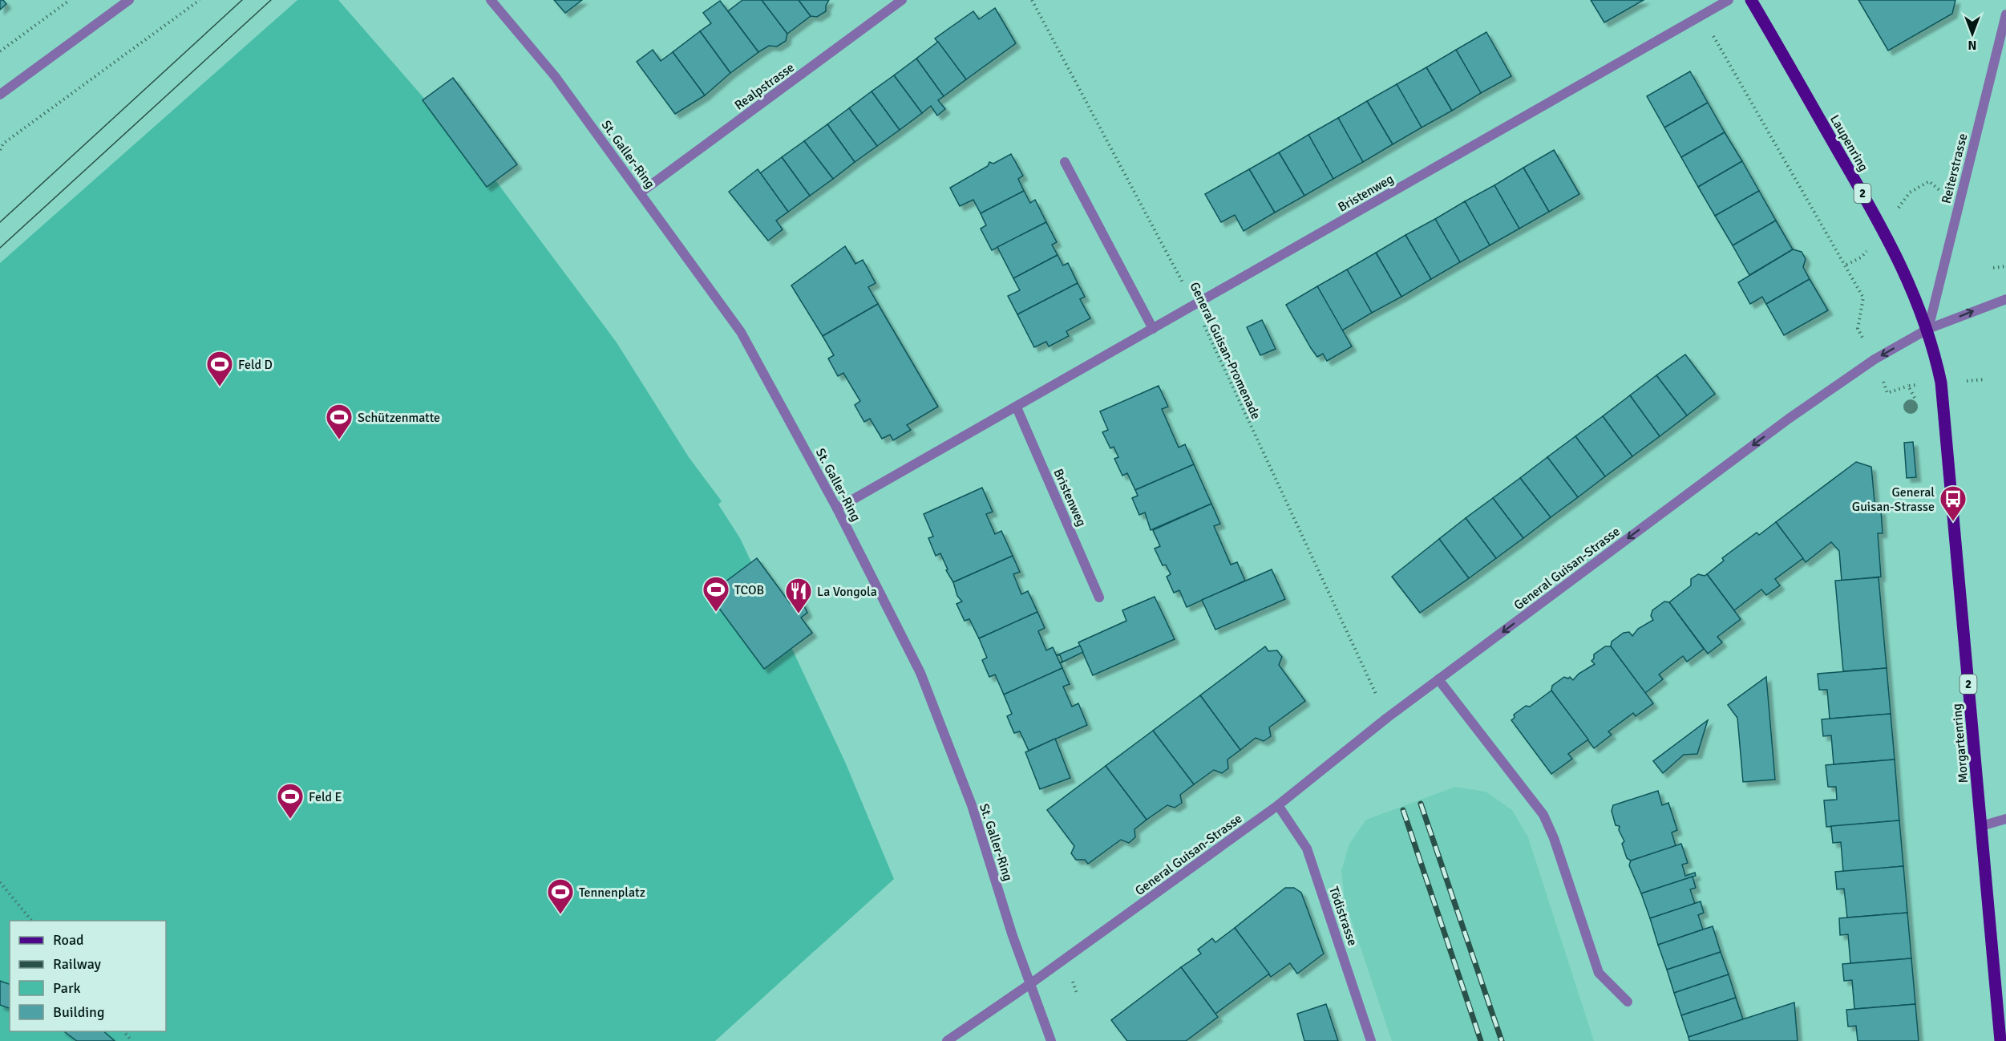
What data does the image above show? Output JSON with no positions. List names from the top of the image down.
{
  "streets": {
    "main road": ["Laupenring", "2", "Morgartenring"],
    "street": [
      "Realpstrasse",
      "St. Galler-Ring",
      "Reiterstrasse",
      "Bristenweg",
      "General Guisan-Strasse",
      "Tödistrasse"
    ],
    "path": ["General Guisan-Promenade"]
  },
  "crossings": [
    ["Realpstrasse", "St. Galler-Ring"],
    ["Laupenring", "Reiterstrasse"],
    ["Laupenring", "General Guisan-Strasse"],
    ["Laupenring", "Morgartenring"],
    ["St. Galler-Ring", "Bristenweg"],
    ["St. Galler-Ring", "General Guisan-Strasse"],
    ["Reiterstrasse", "General Guisan-Strasse"],
    ["Reiterstrasse", "Morgartenring"],
    ["Bristenweg", "General Guisan-Promenade"],
    ["General Guisan-Promenade", "General Guisan-Strasse"],
    ["General Guisan-Strasse", "Morgartenring"],
    ["General Guisan-Strasse", "Tödistrasse"]
  ],
  "places": {
    "sports": [
      "Feld D",
      "Schützenmatte",
      "TCOB",
      "Feld E",
      "Tennenplatz"
    ],
    "bus stop": ["General Guisan-Strasse"],
    "restaurant": ["La Vongola"]
  },
  "legend": [
    "Road",
    "Railway",
    "Park",
    "Building"
  ],
  "north": "bottom"
}
